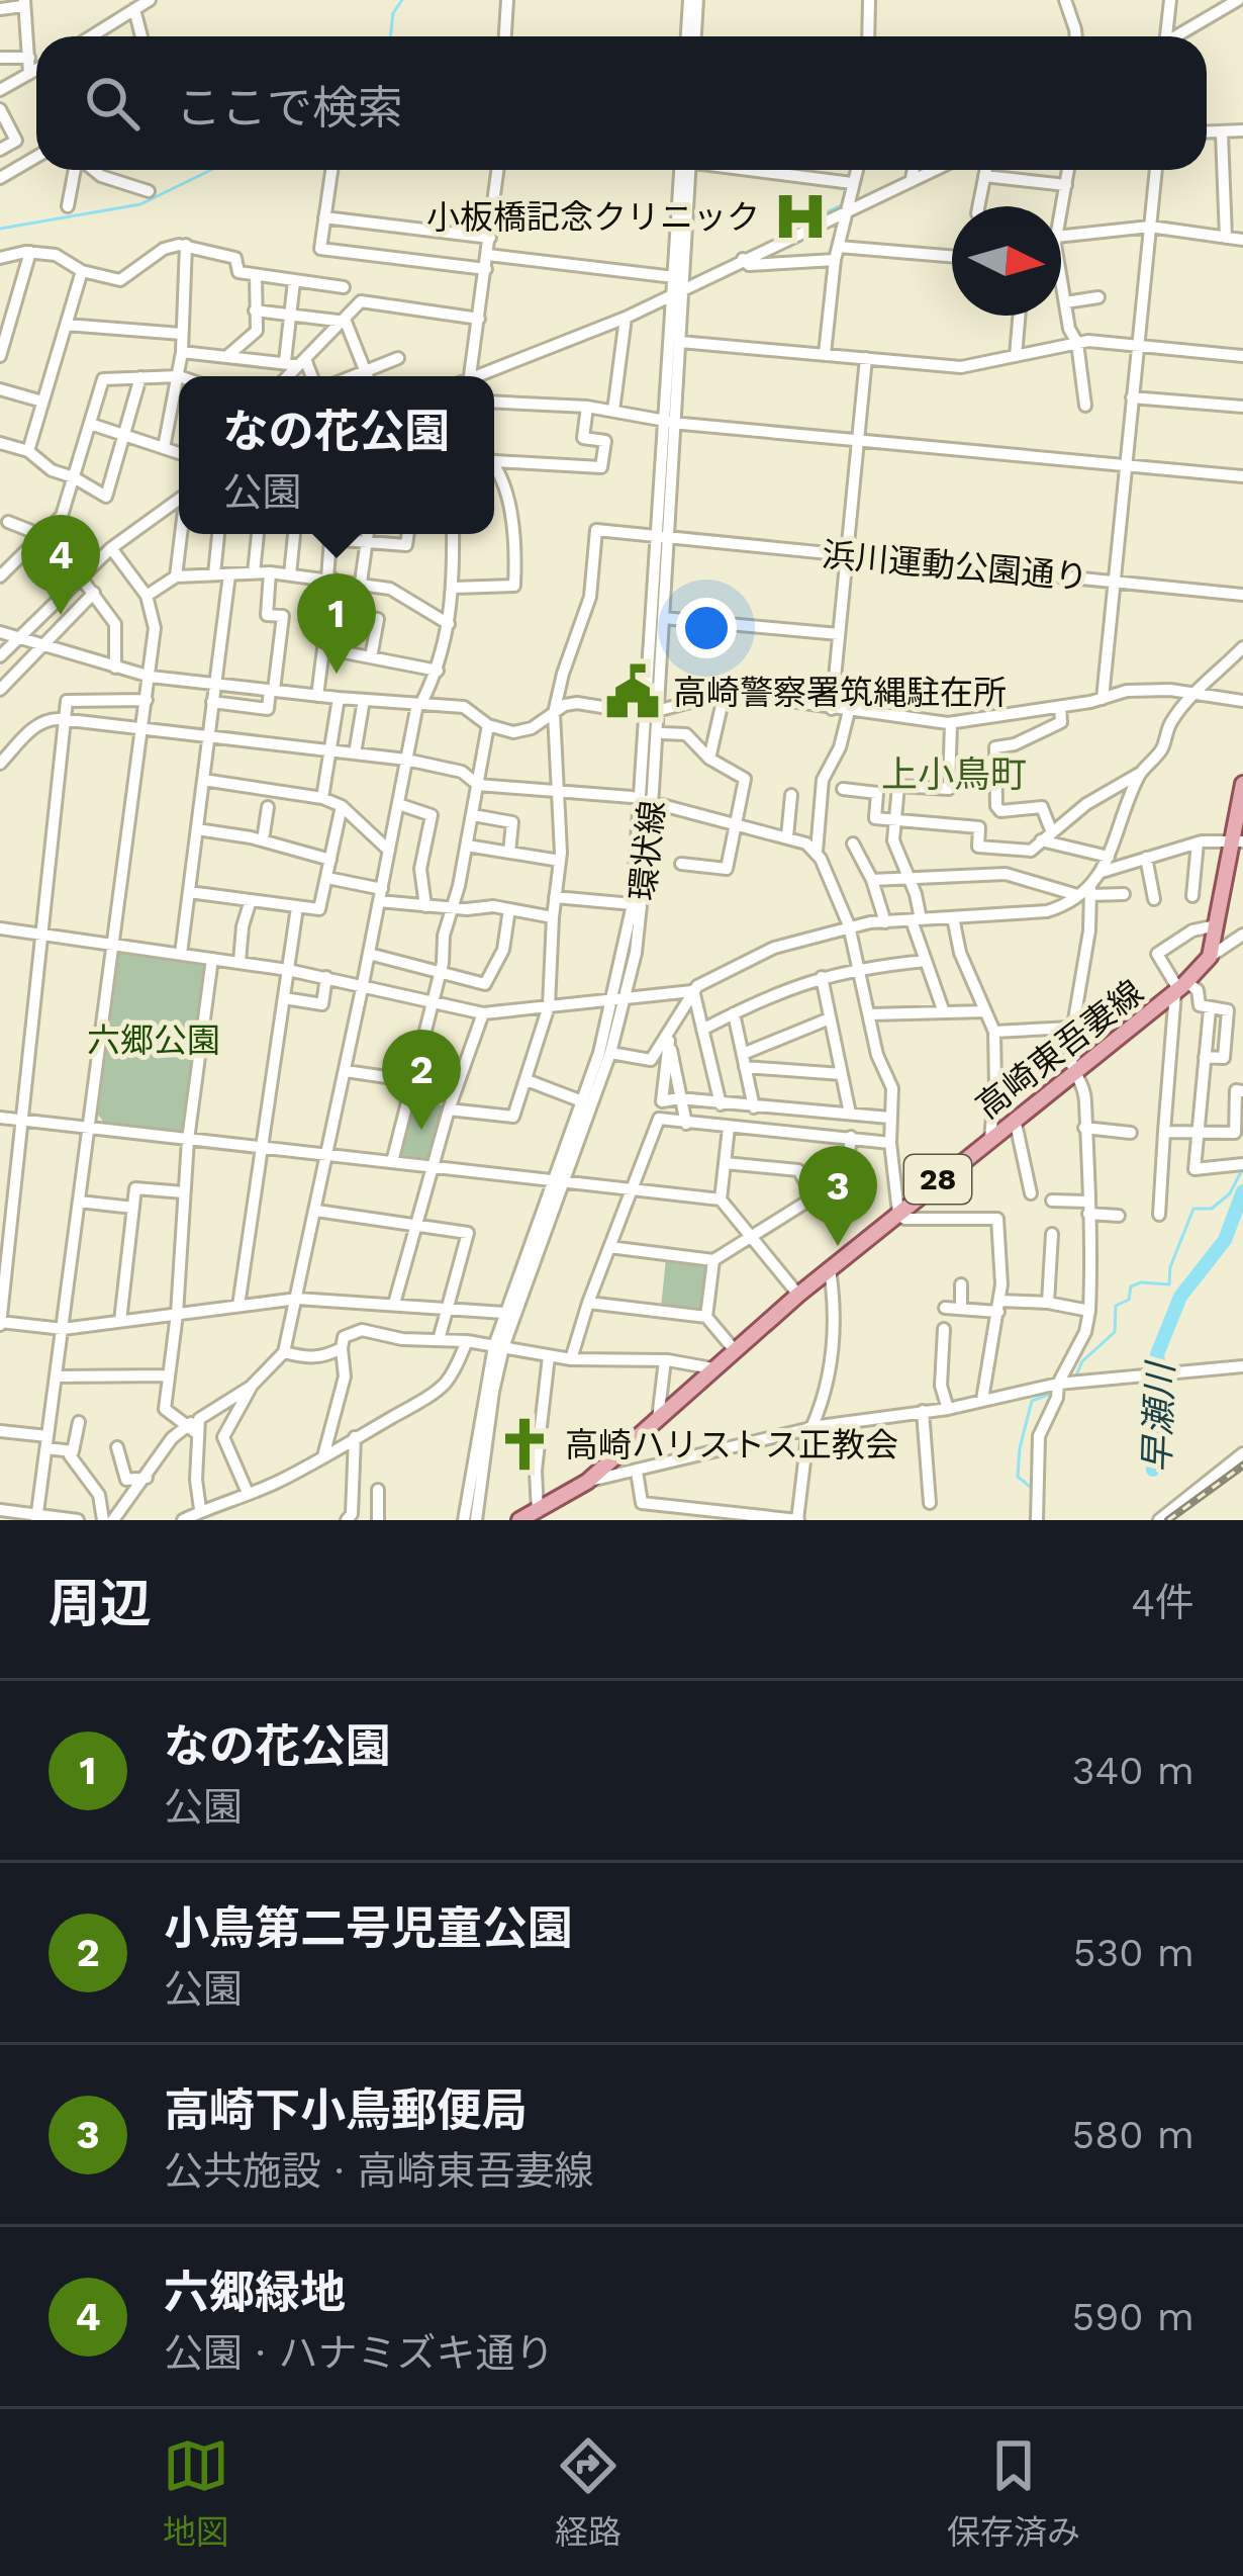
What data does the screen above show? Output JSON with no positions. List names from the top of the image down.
{
  "streets": {
    "main road": ["高崎東吾妻線", "28"],
    "street": ["浜川運動公園通り", "環状線"]
  },
  "crossings": [
    ["浜川運動公園通り", "環状線"]
  ],
  "districts": ["上小鳥町"],
  "water": ["早瀬川"],
  "parks": ["六郷公園"],
  "places": {
    "hospital": ["小板橋記念クリニック"],
    "public building": ["高崎警察署筑縄駐在所"],
    "church": ["高崎ハリストス正教会"]
  },
  "north": "right",
  "page": {
    "search": "ここで検索",
    "popup": ["なの花公園", "公園"],
    "pins": [
      "4",
      "1",
      "2",
      "3"
    ],
    "heading": ["周辺", "4件"],
    "list": [
      {
        "mark": "1",
        "name": "なの花公園",
        "note": "公園",
        "value": "340 m"
      },
      {
        "mark": "2",
        "name": "小鳥第二号児童公園",
        "note": "公園",
        "value": "530 m"
      },
      {
        "mark": "3",
        "name": "高崎下小鳥郵便局",
        "note": "公共施設 · 高崎東吾妻線",
        "value": "580 m"
      },
      {
        "mark": "4",
        "name": "六郷緑地",
        "note": "公園 · ハナミズキ通り",
        "value": "590 m"
      }
    ],
    "nav": ["地図", "経路", "保存済み"]
  }
}
